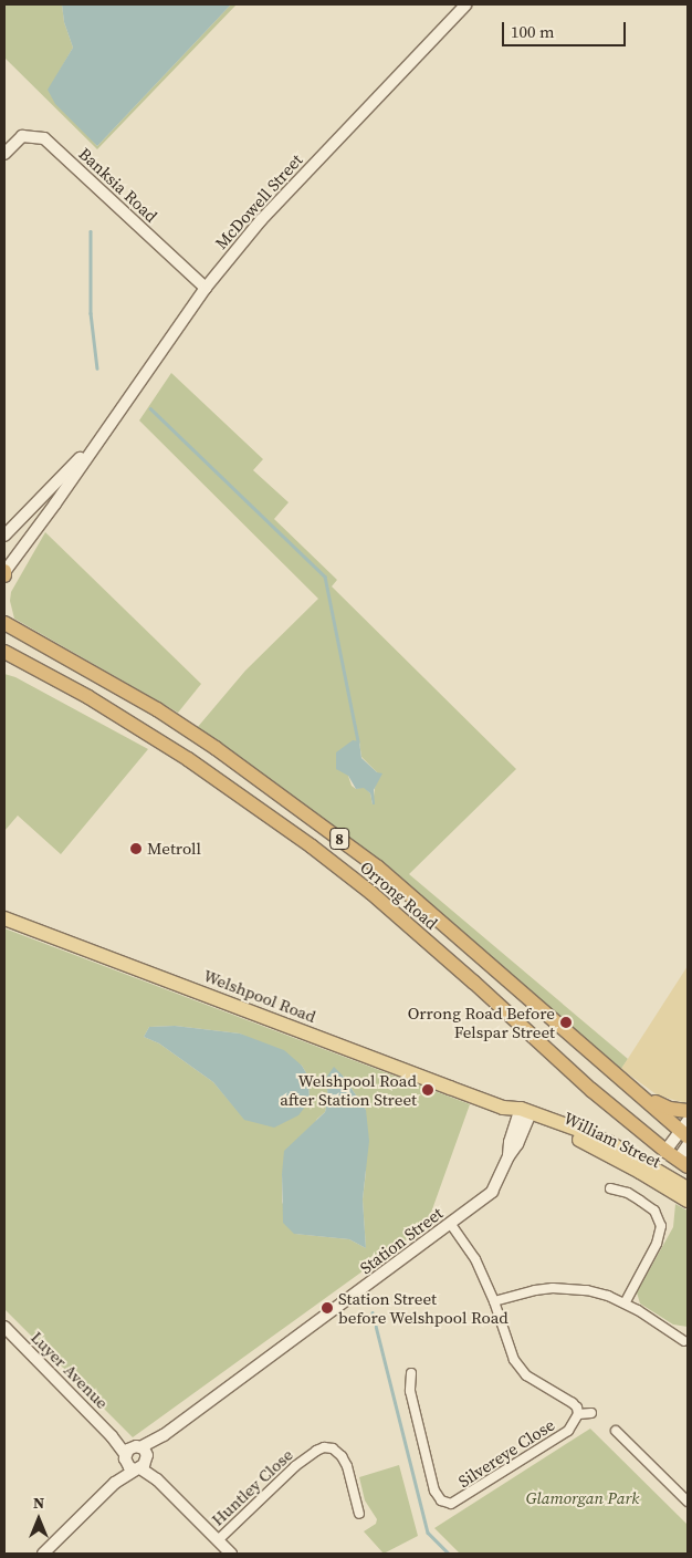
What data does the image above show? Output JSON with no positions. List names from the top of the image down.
{
  "streets": {
    "highway": ["8", "Orrong Road"],
    "main road": ["Welshpool Road", "William Street"],
    "street": [
      "Banksia Road",
      "McDowell Street",
      "Station Street",
      "Luyer Avenue",
      "Silvereye Close",
      "Huntley Close"
    ]
  },
  "crossings": [
    ["Banksia Road", "McDowell Street"],
    ["Welshpool Road", "William Street"],
    ["Welshpool Road", "Station Street"],
    ["William Street", "Station Street"],
    ["Station Street", "Luyer Avenue"],
    ["Station Street", "Silvereye Close"]
  ],
  "parks": ["Glamorgan Park"],
  "places": [
    "Metroll",
    "Orrong Road Before Felspar Street",
    "Welshpool Road after Station Street",
    "Station Street before Welshpool Road"
  ],
  "scale_bar": "100 m",
  "north": "top"
}
